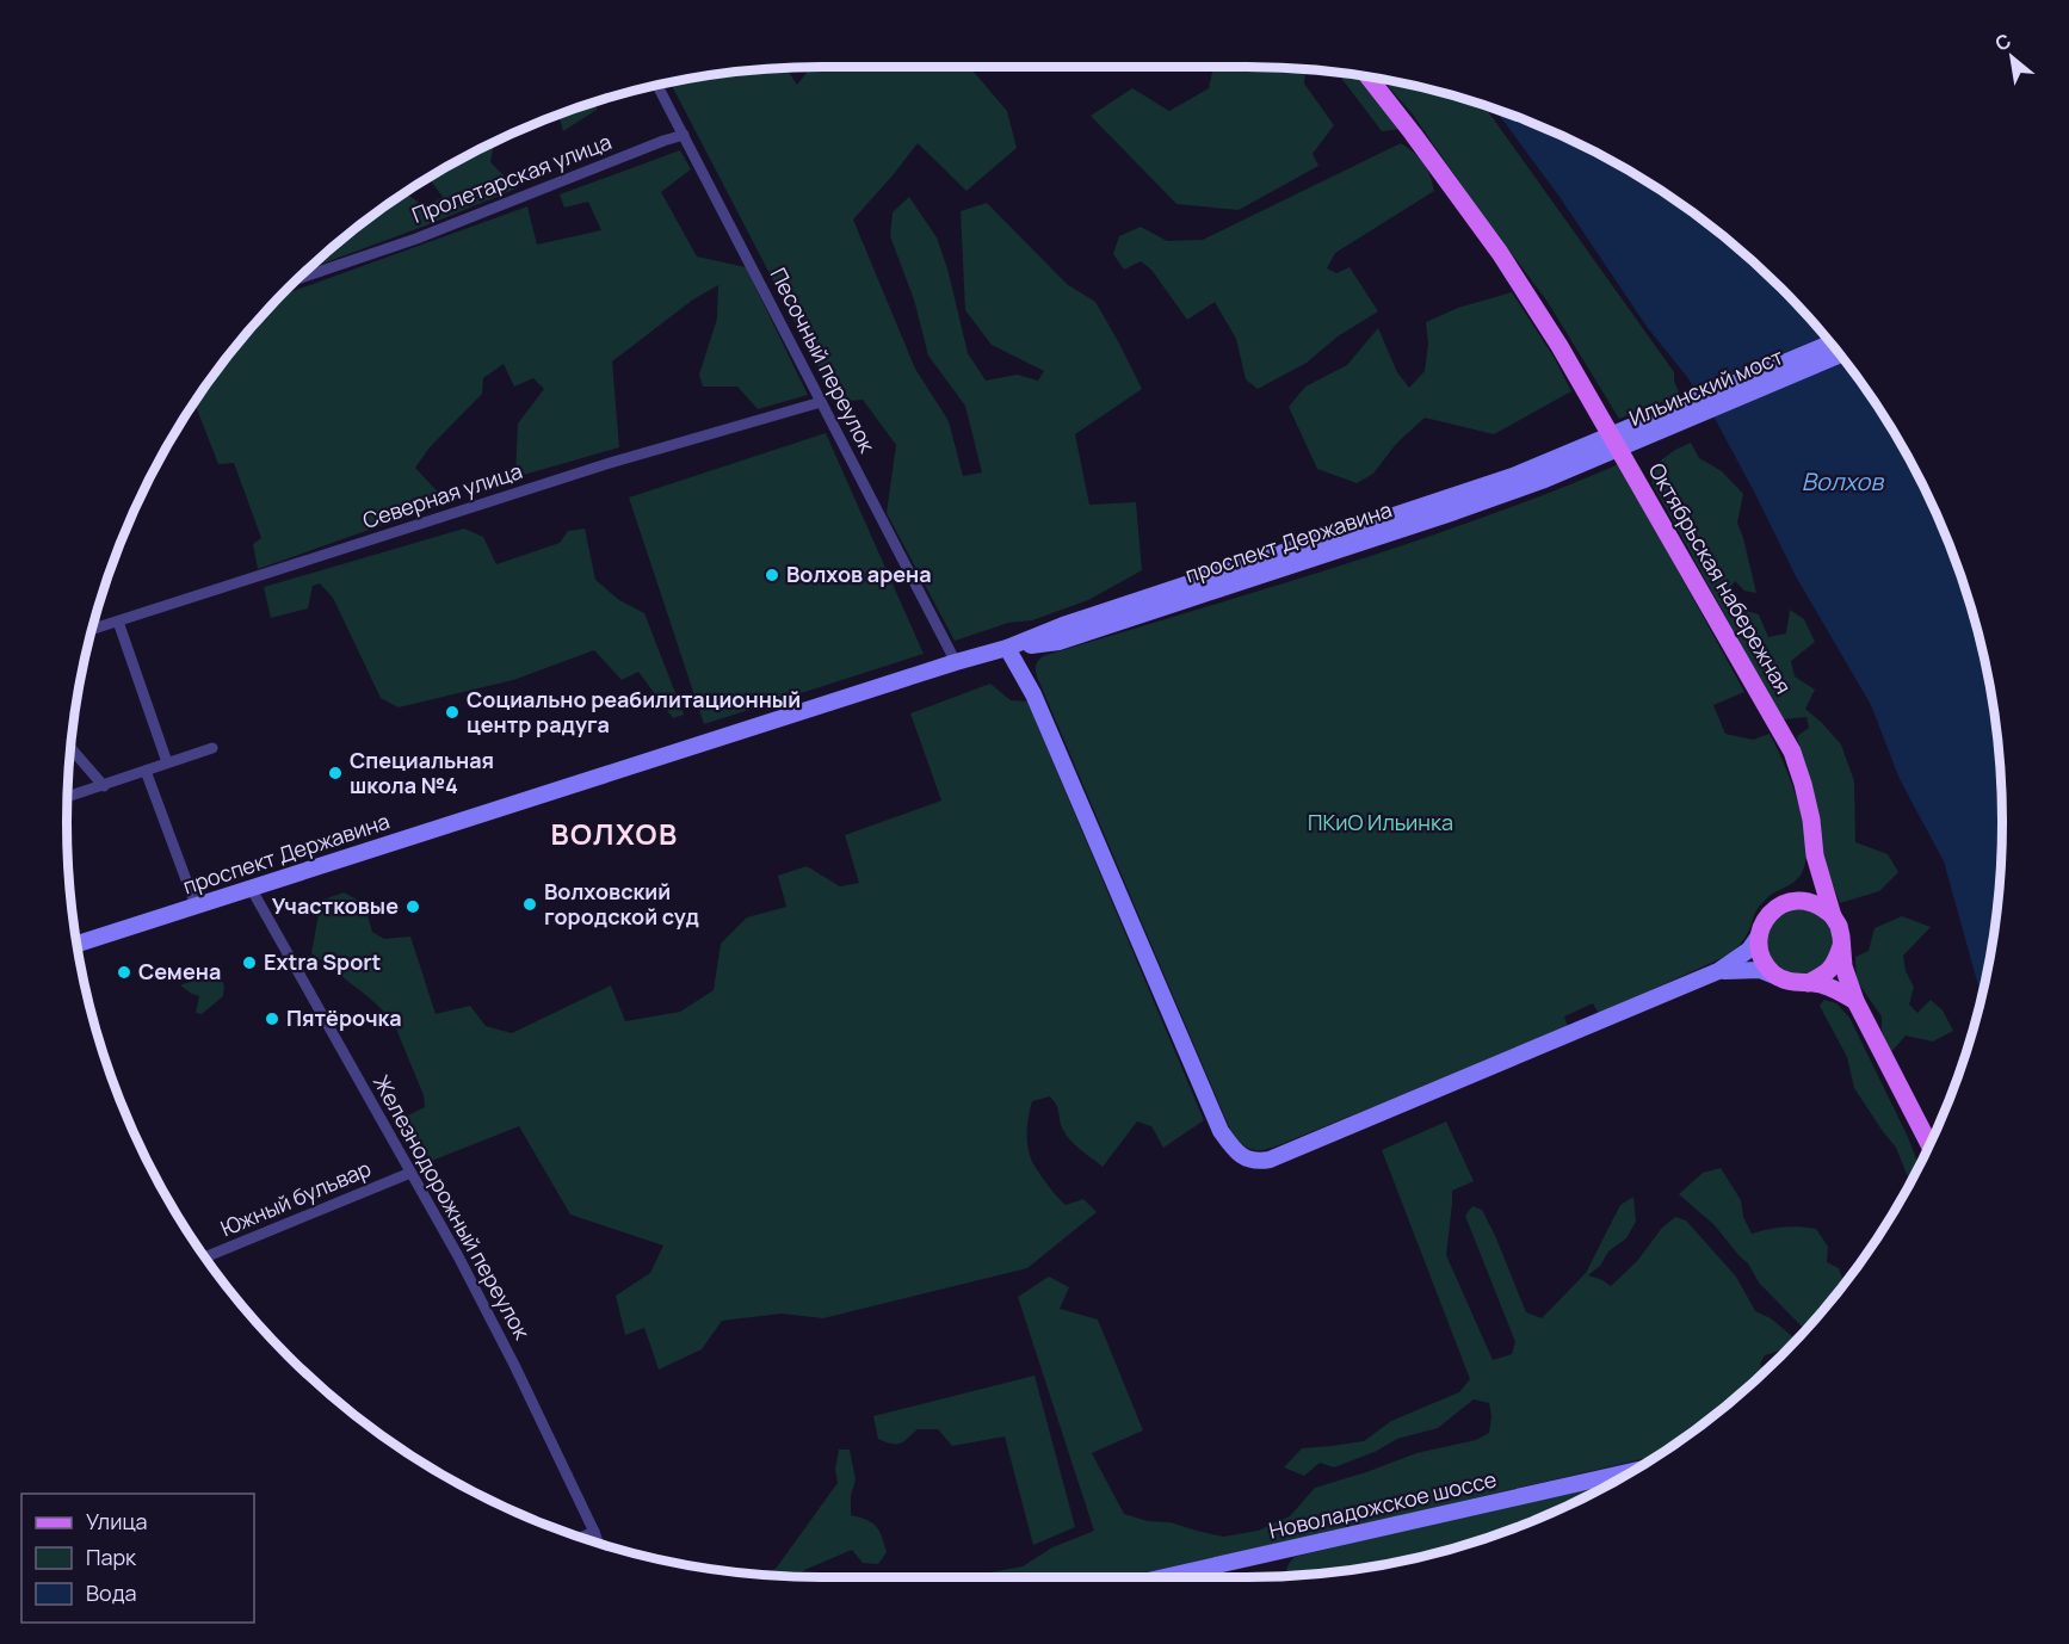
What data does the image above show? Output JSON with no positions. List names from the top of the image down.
{
  "streets": {
    "main road": [
      "Ильинский мост",
      "проспект Державина",
      "Октябрьская набережная",
      "Новоладожское шоссе"
    ],
    "street": [
      "Пролетарская улица",
      "Песочный переулок",
      "Северная улица",
      "Южный бульвар",
      "Железнодорожный переулок"
    ]
  },
  "crossings": [
    ["Пролетарская улица", "Песочный переулок"],
    ["Песочный переулок", "Северная улица"],
    ["Песочный переулок", "проспект Державина"],
    ["Ильинский мост", "проспект Державина"],
    ["проспект Державина", "Железнодорожный переулок"],
    ["Южный бульвар", "Железнодорожный переулок"]
  ],
  "districts": ["ВОЛХОВ"],
  "water": ["Волхов"],
  "parks": ["ПКиО Ильинка"],
  "places": [
    "Волхов арена",
    "Социально реабилитационный центр радуга",
    "Специальная школа №4",
    "Волховский городской суд",
    "Участковые",
    "Extra Sport",
    "Семена",
    "Пятёрочка"
  ],
  "legend": ["Улица", "Парк", "Вода"],
  "north": "top left"
}
